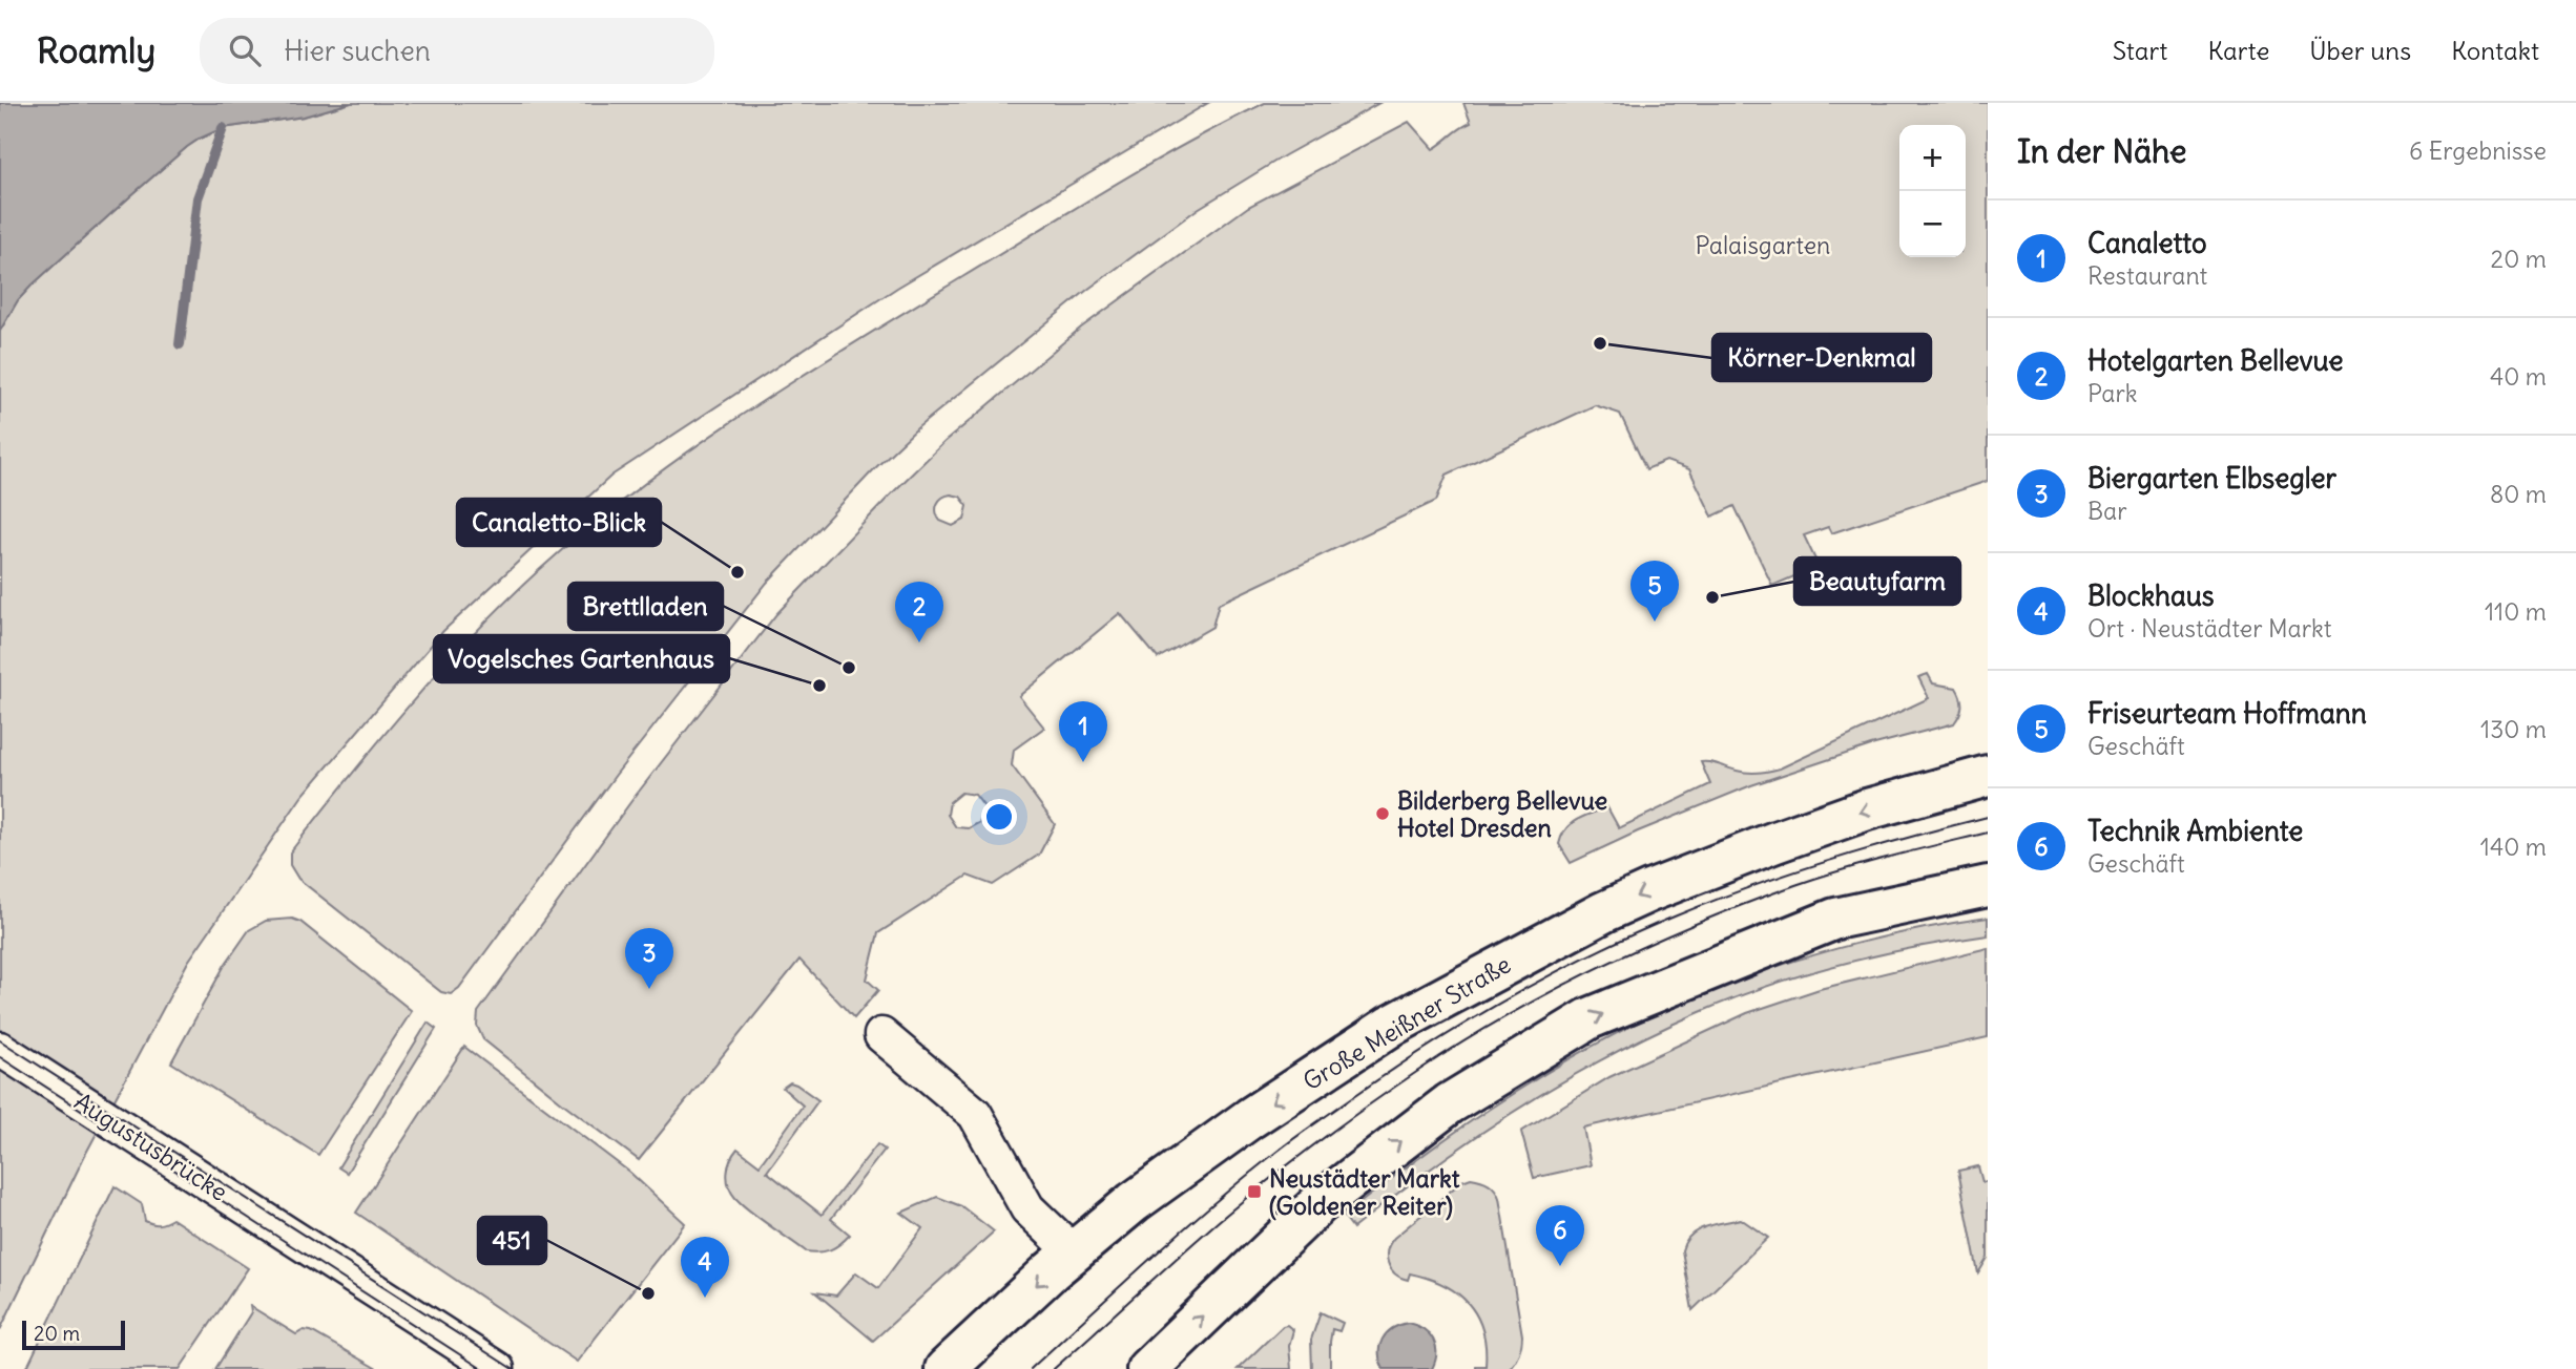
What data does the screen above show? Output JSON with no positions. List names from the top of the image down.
{
  "streets": {
    "main road": ["Große Meißner Straße"],
    "street": ["Augustusbrücke"]
  },
  "parks": ["Palaisgarten"],
  "places": {
    "other": [
      "Körner-Denkmal",
      "Canaletto-Blick",
      "Beautyfarm",
      "Brettlladen",
      "Vogelsches Gartenhaus",
      "Bilderberg Bellevue Hotel Dresden",
      "451"
    ],
    "transit": ["Neustädter Markt (Goldener Reiter)"]
  },
  "scale_bar": "20 m",
  "page": {
    "header": "Roamly",
    "search": "Hier suchen",
    "nav": [
      "Start",
      "Karte",
      "Über uns",
      "Kontakt"
    ],
    "heading": ["In der Nähe", "6 Ergebnisse"],
    "map_buttons": ["+", "−"],
    "list": [
      {
        "mark": "1",
        "name": "Canaletto",
        "note": "Restaurant",
        "value": "20 m"
      },
      {
        "mark": "2",
        "name": "Hotelgarten Bellevue",
        "note": "Park",
        "value": "40 m"
      },
      {
        "mark": "3",
        "name": "Biergarten Elbsegler",
        "note": "Bar",
        "value": "80 m"
      },
      {
        "mark": "4",
        "name": "Blockhaus",
        "note": "Ort · Neustädter Markt",
        "value": "110 m"
      },
      {
        "mark": "5",
        "name": "Friseurteam Hoffmann",
        "note": "Geschäft",
        "value": "130 m"
      },
      {
        "mark": "6",
        "name": "Technik Ambiente",
        "note": "Geschäft",
        "value": "140 m"
      }
    ],
    "pins": [
      "5",
      "2",
      "1",
      "3",
      "6",
      "4"
    ],
    "scale": "20 m"
  }
}
